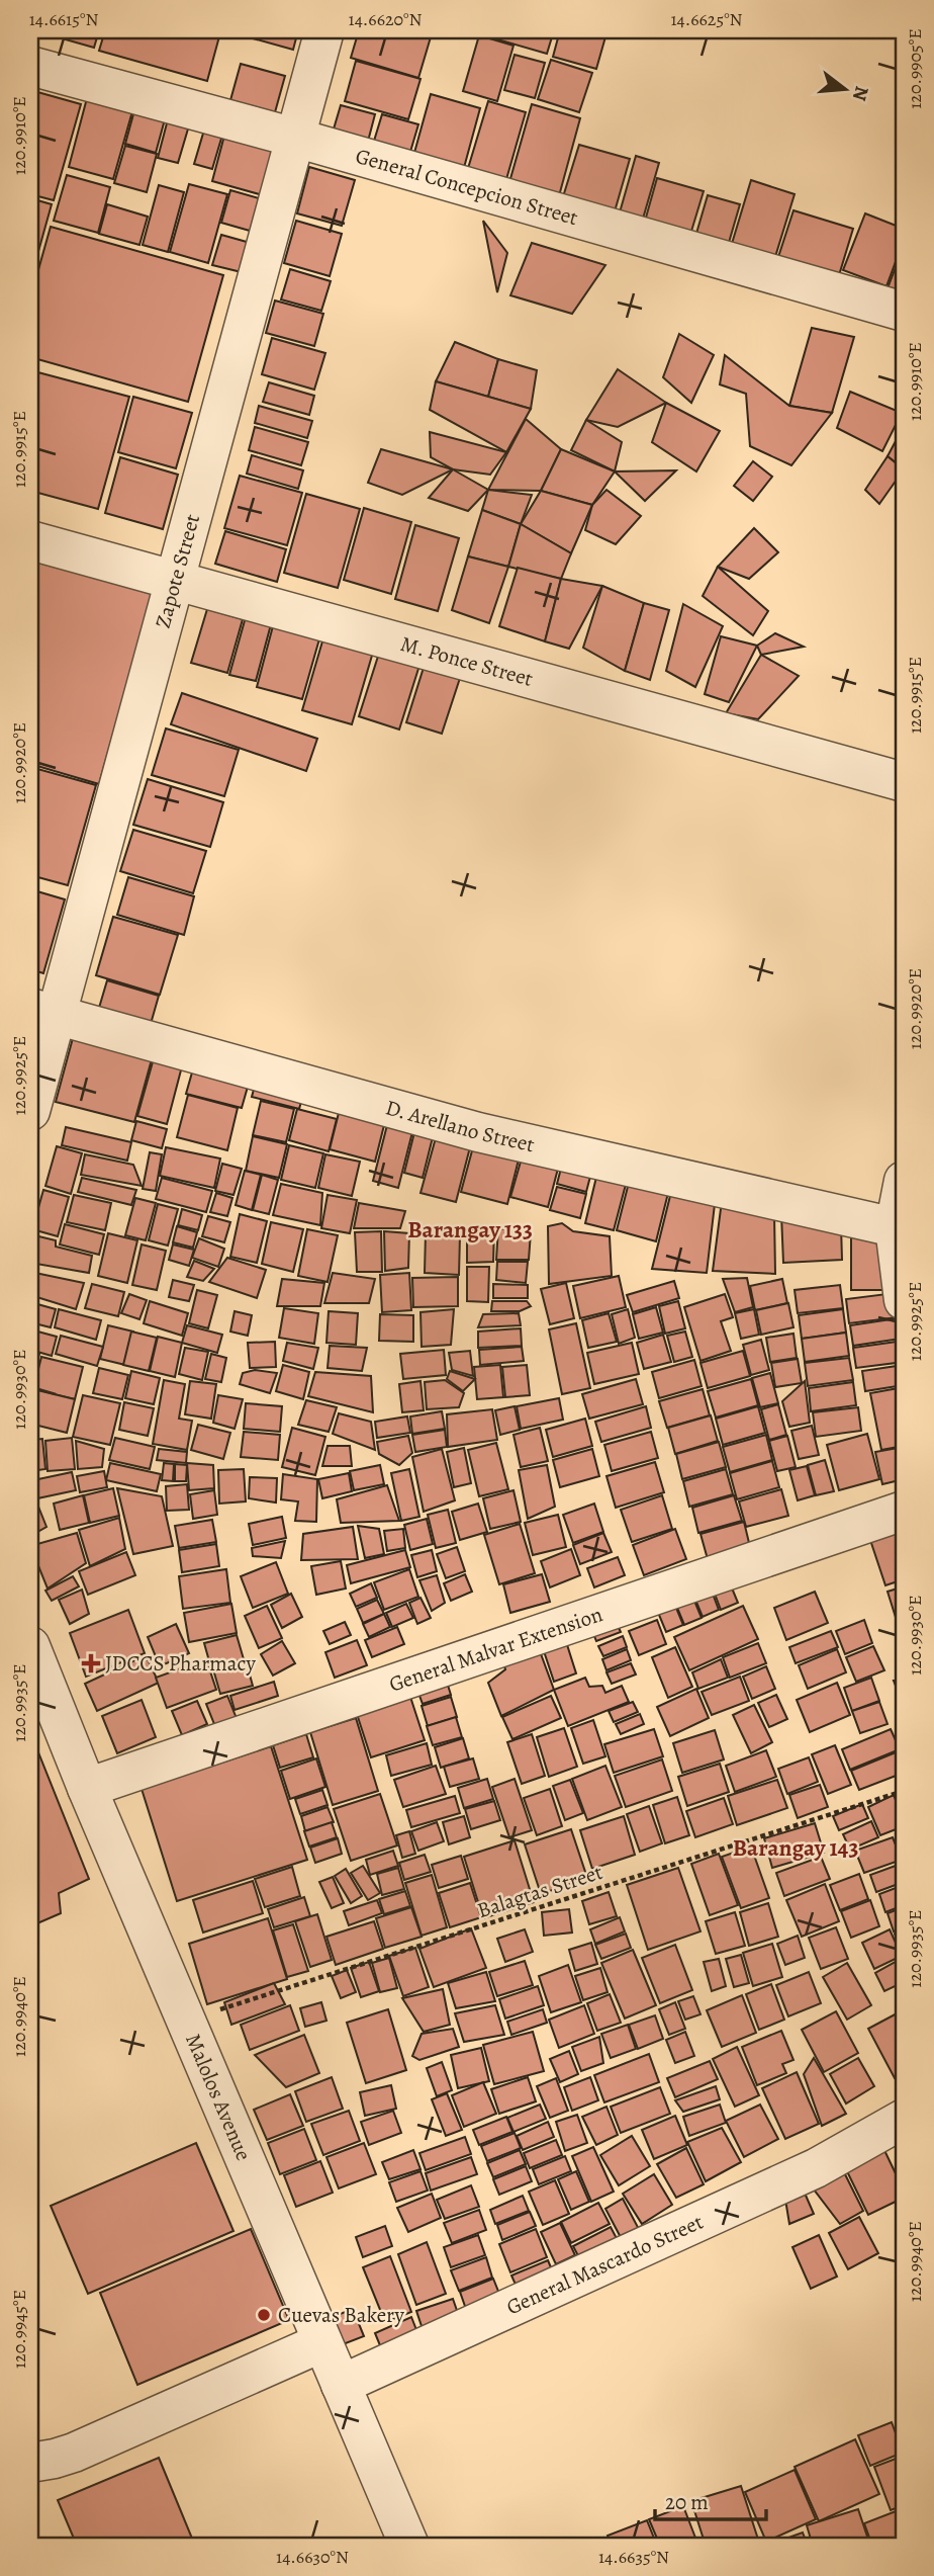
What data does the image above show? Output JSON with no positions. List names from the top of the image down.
{
  "streets": {
    "street": [
      "General Concepcion Street",
      "Zapote Street",
      "M. Ponce Street",
      "D. Arellano Street",
      "General Malvar Extension",
      "Malolos Avenue",
      "General Mascardo Street"
    ],
    "path": ["Balagtas Street"]
  },
  "crossings": [
    ["General Concepcion Street", "Zapote Street"],
    ["Zapote Street", "M. Ponce Street"],
    ["Zapote Street", "D. Arellano Street"],
    ["General Malvar Extension", "Malolos Avenue"],
    ["Balagtas Street", "Malolos Avenue"],
    ["Malolos Avenue", "General Mascardo Street"]
  ],
  "districts": ["Barangay 133", "Barangay 143"],
  "places": {
    "health": ["JDCCS Pharmacy"],
    "other": ["Cuevas Bakery"]
  },
  "scale_bar": "20 m",
  "north": "right",
  "coordinates": [
    "14.6615°N",
    "14.6620°N",
    "14.6625°N",
    "120.9905°E",
    "120.9910°E",
    "120.9915°E",
    "120.9920°E",
    "120.9925°E",
    "120.9930°E",
    "120.9935°E",
    "120.9940°E",
    "120.9945°E",
    "14.6630°N",
    "14.6635°N"
  ]
}
